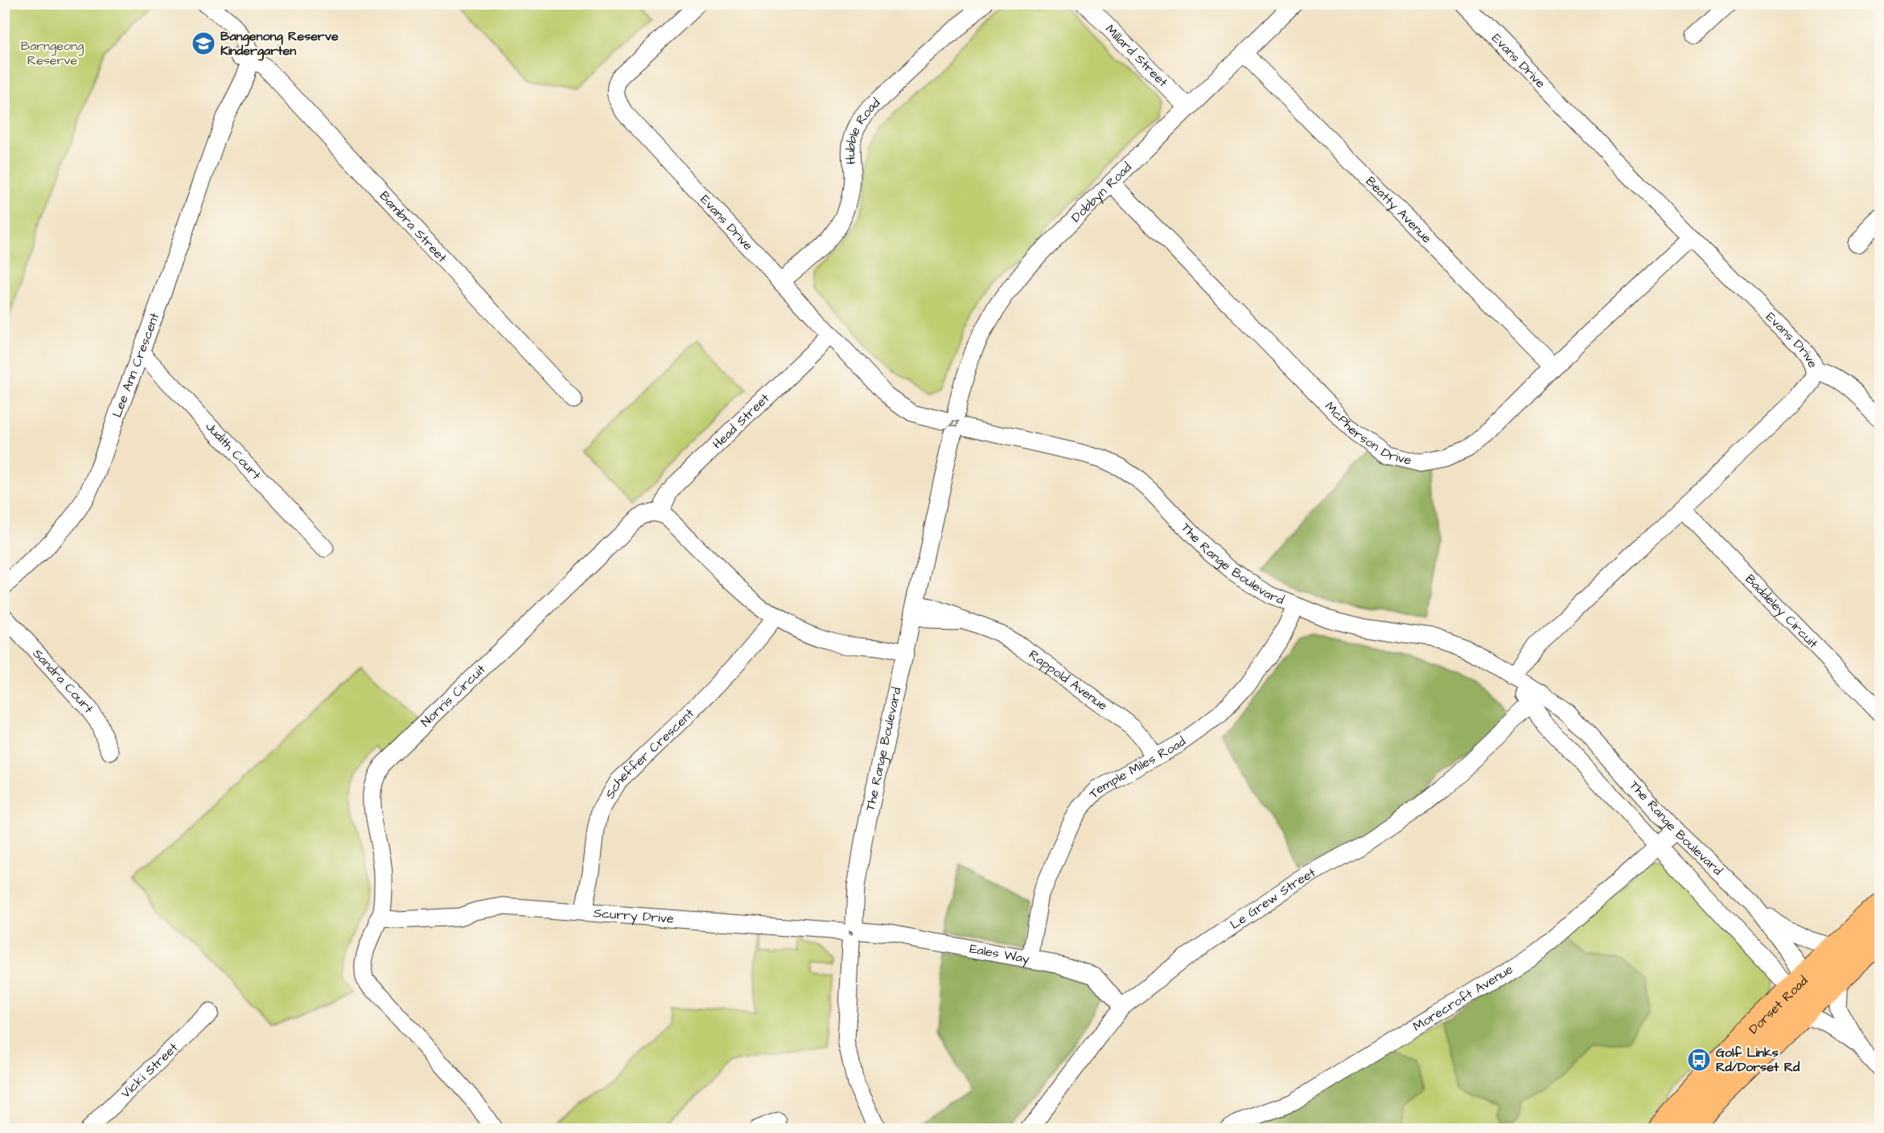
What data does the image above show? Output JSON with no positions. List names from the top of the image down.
{
  "streets": {
    "main road": ["Dorset Road"],
    "street": [
      "Millard Street",
      "Evans Drive",
      "Hubble Road",
      "Dobbyn Road",
      "Beatty Avenue",
      "Bambra Street",
      "Lee Ann Crescent",
      "Head Street",
      "McPherson Drive",
      "Judith Court",
      "The Range Boulevard",
      "Baddeley Circuit",
      "Sandra Court",
      "Rappold Avenue",
      "Norris Circuit",
      "Scheffer Crescent",
      "Temple Miles Road",
      "Le Grew Street",
      "Scurry Drive",
      "Eales Way",
      "Morecroft Avenue",
      "Vicki Street"
    ]
  },
  "crossings": [
    ["Millard Street", "Dobbyn Road"],
    ["Evans Drive", "Hubble Road"],
    ["Evans Drive", "Dobbyn Road"],
    ["Evans Drive", "Head Street"],
    ["Evans Drive", "McPherson Drive"],
    ["Evans Drive", "The Range Boulevard"],
    ["Evans Drive", "Baddeley Circuit"],
    ["Dobbyn Road", "Beatty Avenue"],
    ["Dobbyn Road", "McPherson Drive"],
    ["Dobbyn Road", "The Range Boulevard"],
    ["Beatty Avenue", "McPherson Drive"],
    ["Bambra Street", "Lee Ann Crescent"],
    ["Lee Ann Crescent", "Judith Court"],
    ["Head Street", "Norris Circuit"],
    ["The Range Boulevard", "Rappold Avenue"],
    ["The Range Boulevard", "Temple Miles Road"],
    ["The Range Boulevard", "Le Grew Street"],
    ["The Range Boulevard", "Scurry Drive"],
    ["The Range Boulevard", "Eales Way"],
    ["The Range Boulevard", "Morecroft Avenue"],
    ["The Range Boulevard", "Dorset Road"],
    ["Rappold Avenue", "Temple Miles Road"],
    ["Norris Circuit", "Scurry Drive"],
    ["Scheffer Crescent", "Scurry Drive"],
    ["Temple Miles Road", "Eales Way"],
    ["Le Grew Street", "Eales Way"],
    ["Scurry Drive", "Eales Way"]
  ],
  "parks": ["Barngeong Reserve"],
  "places": {
    "school or university": ["Bangenong Reserve Kindergarten"],
    "bus stop": ["Golf Links Rd/Dorset Rd"]
  }
}
